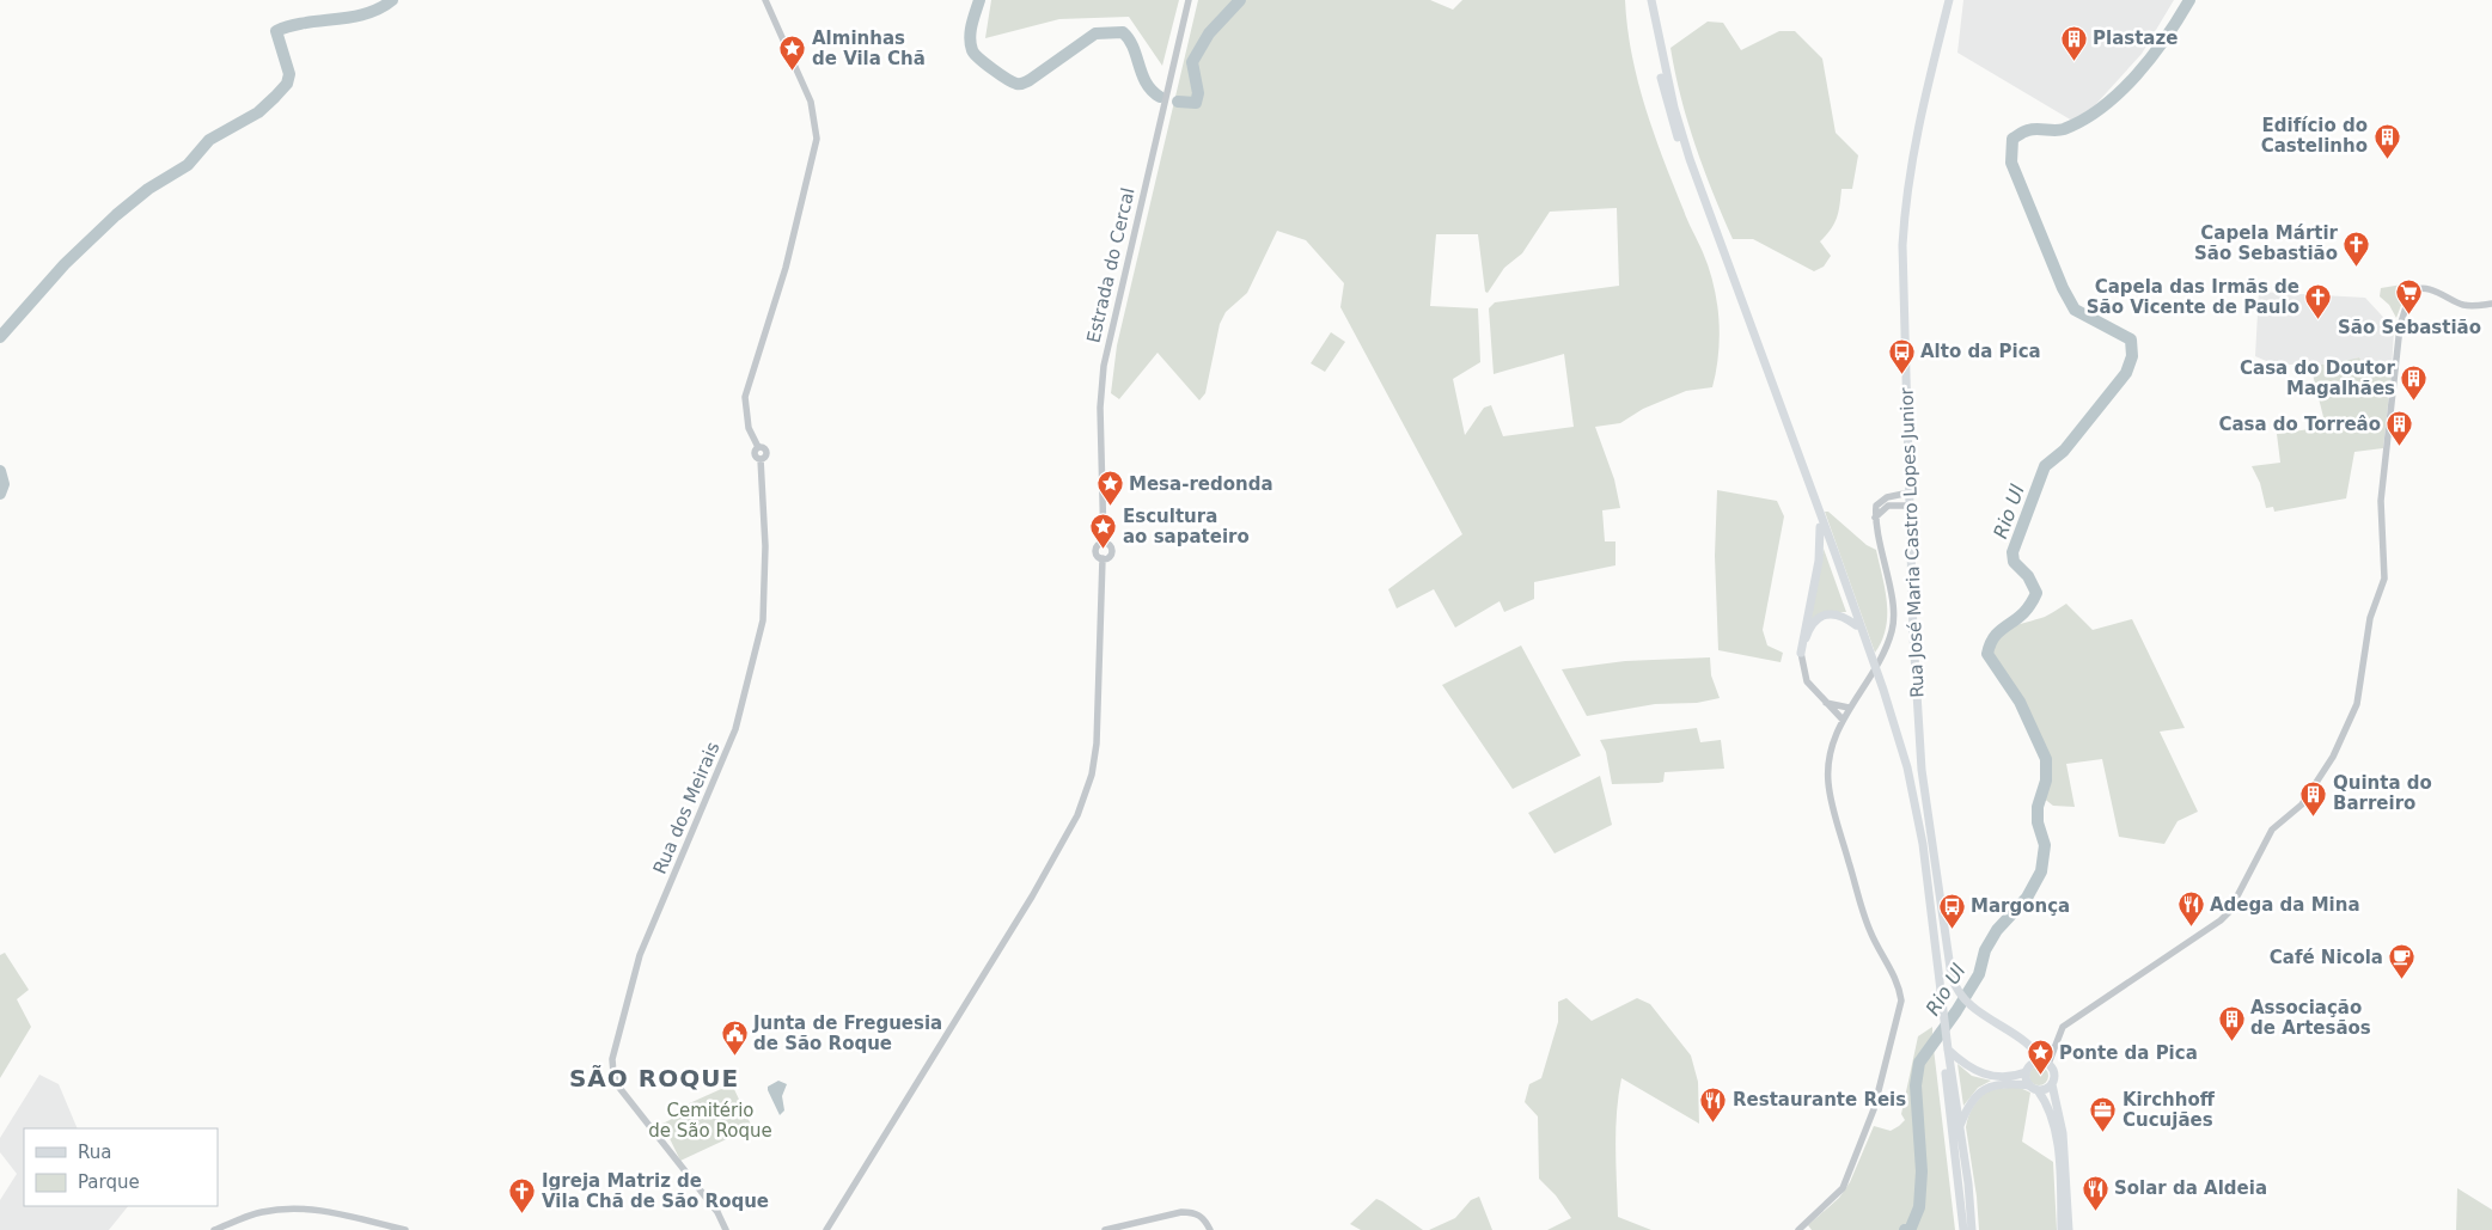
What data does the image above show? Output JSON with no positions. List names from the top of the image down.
{
  "streets": {
    "main road": ["Rua José Maria Castro Lopes Junior"],
    "street": ["Estrada do Cercal", "Rua dos Meirais"]
  },
  "districts": ["SÃO ROQUE"],
  "water": ["Rio Ul"],
  "parks": ["Cemitério de São Roque"],
  "places": {
    "building": [
      "Plastaze",
      "Edifício do Castelinho",
      "Casa do Doutor Magalhães",
      "Casa do Torreâo",
      "Quinta do Barreiro",
      "Associação de Artesãos"
    ],
    "place": [
      "Alminhas de Vila Chã",
      "Mesa-redonda",
      "Escultura ao sapateiro",
      "Ponte da Pica"
    ],
    "church": ["Capela Mártir São Sebastião", "Capela das Irmãs de São Vicente de Paulo", "Igreja Matriz de Vila Chã de São Roque"],
    "supermarket": ["São Sebastião"],
    "bus stop": ["Alto da Pica", "Margonça"],
    "restaurant": ["Adega da Mina", "Restaurante Reis", "Solar da Aldeia"],
    "cafe": ["Café Nicola"],
    "public building": ["Junta de Freguesia de São Roque"],
    "office": ["Kirchhoff Cucujães"]
  },
  "legend": ["Rua", "Parque"]
}
